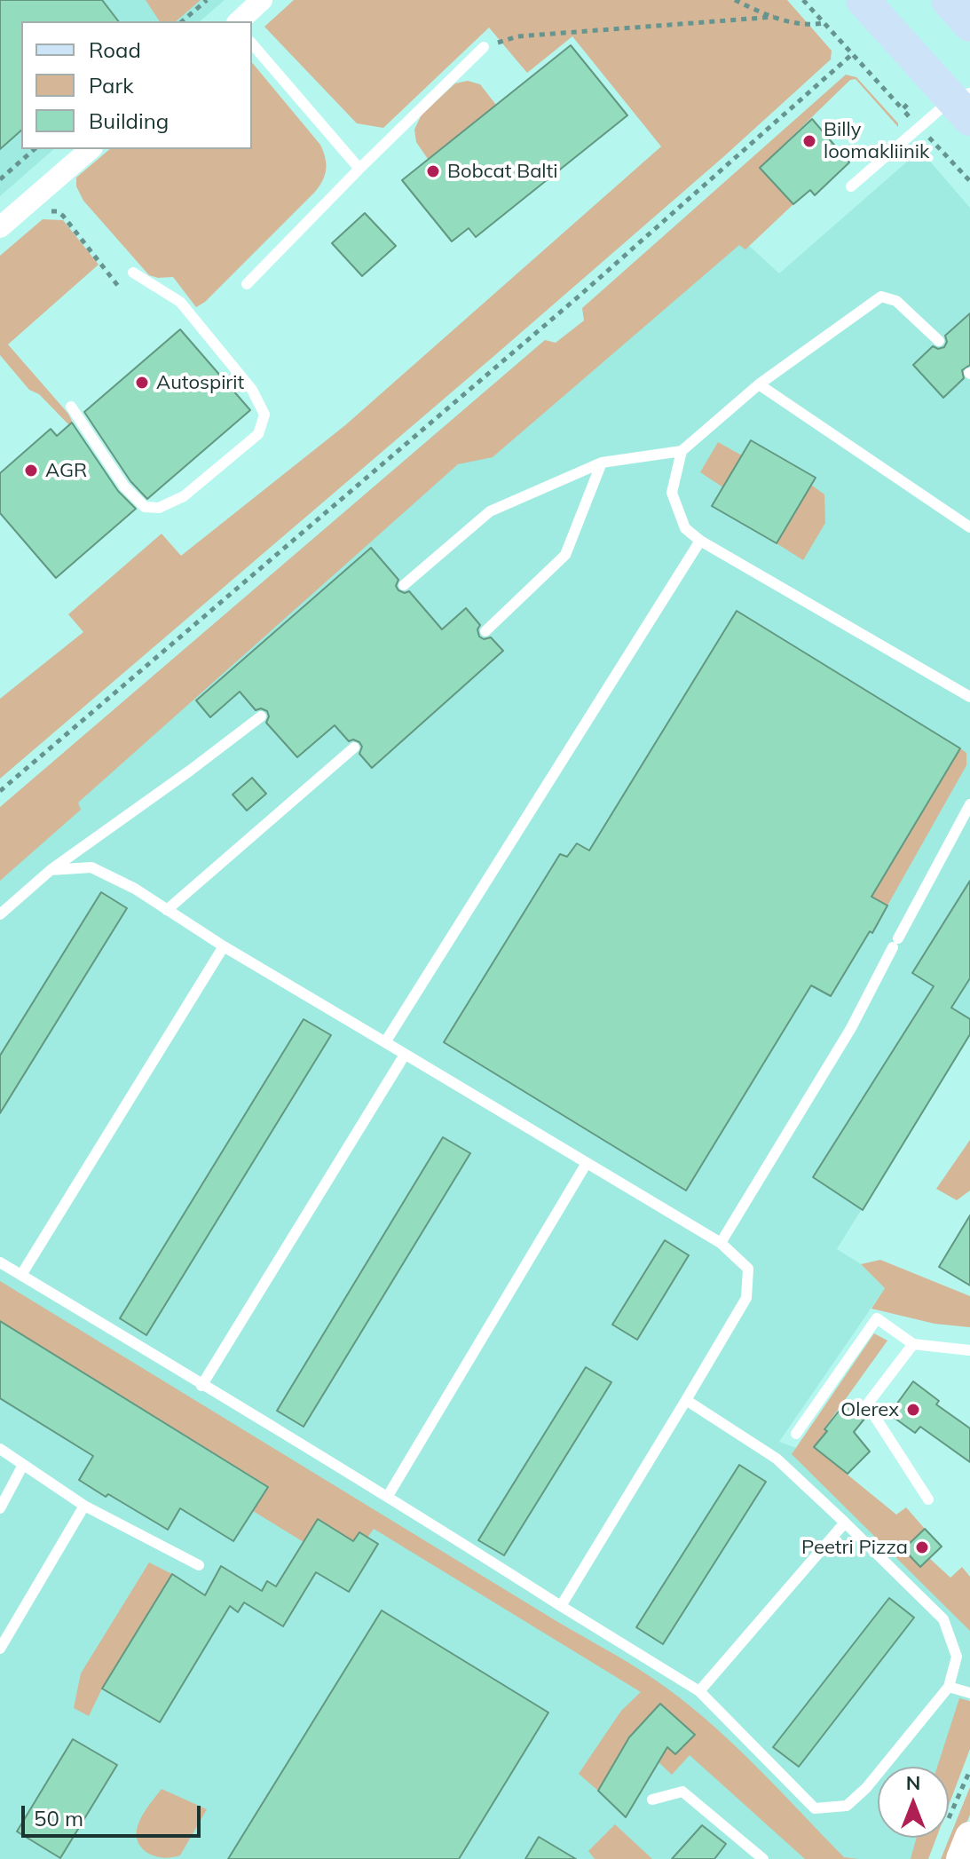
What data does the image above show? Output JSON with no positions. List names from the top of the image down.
{
  "places": [
    "Billy loomakliinik",
    "Bobcat Balti",
    "Autospirit",
    "AGR",
    "Olerex",
    "Peetri Pizza"
  ],
  "legend": ["Road", "Park", "Building"],
  "scale_bar": "50 m",
  "north": "top"
}
